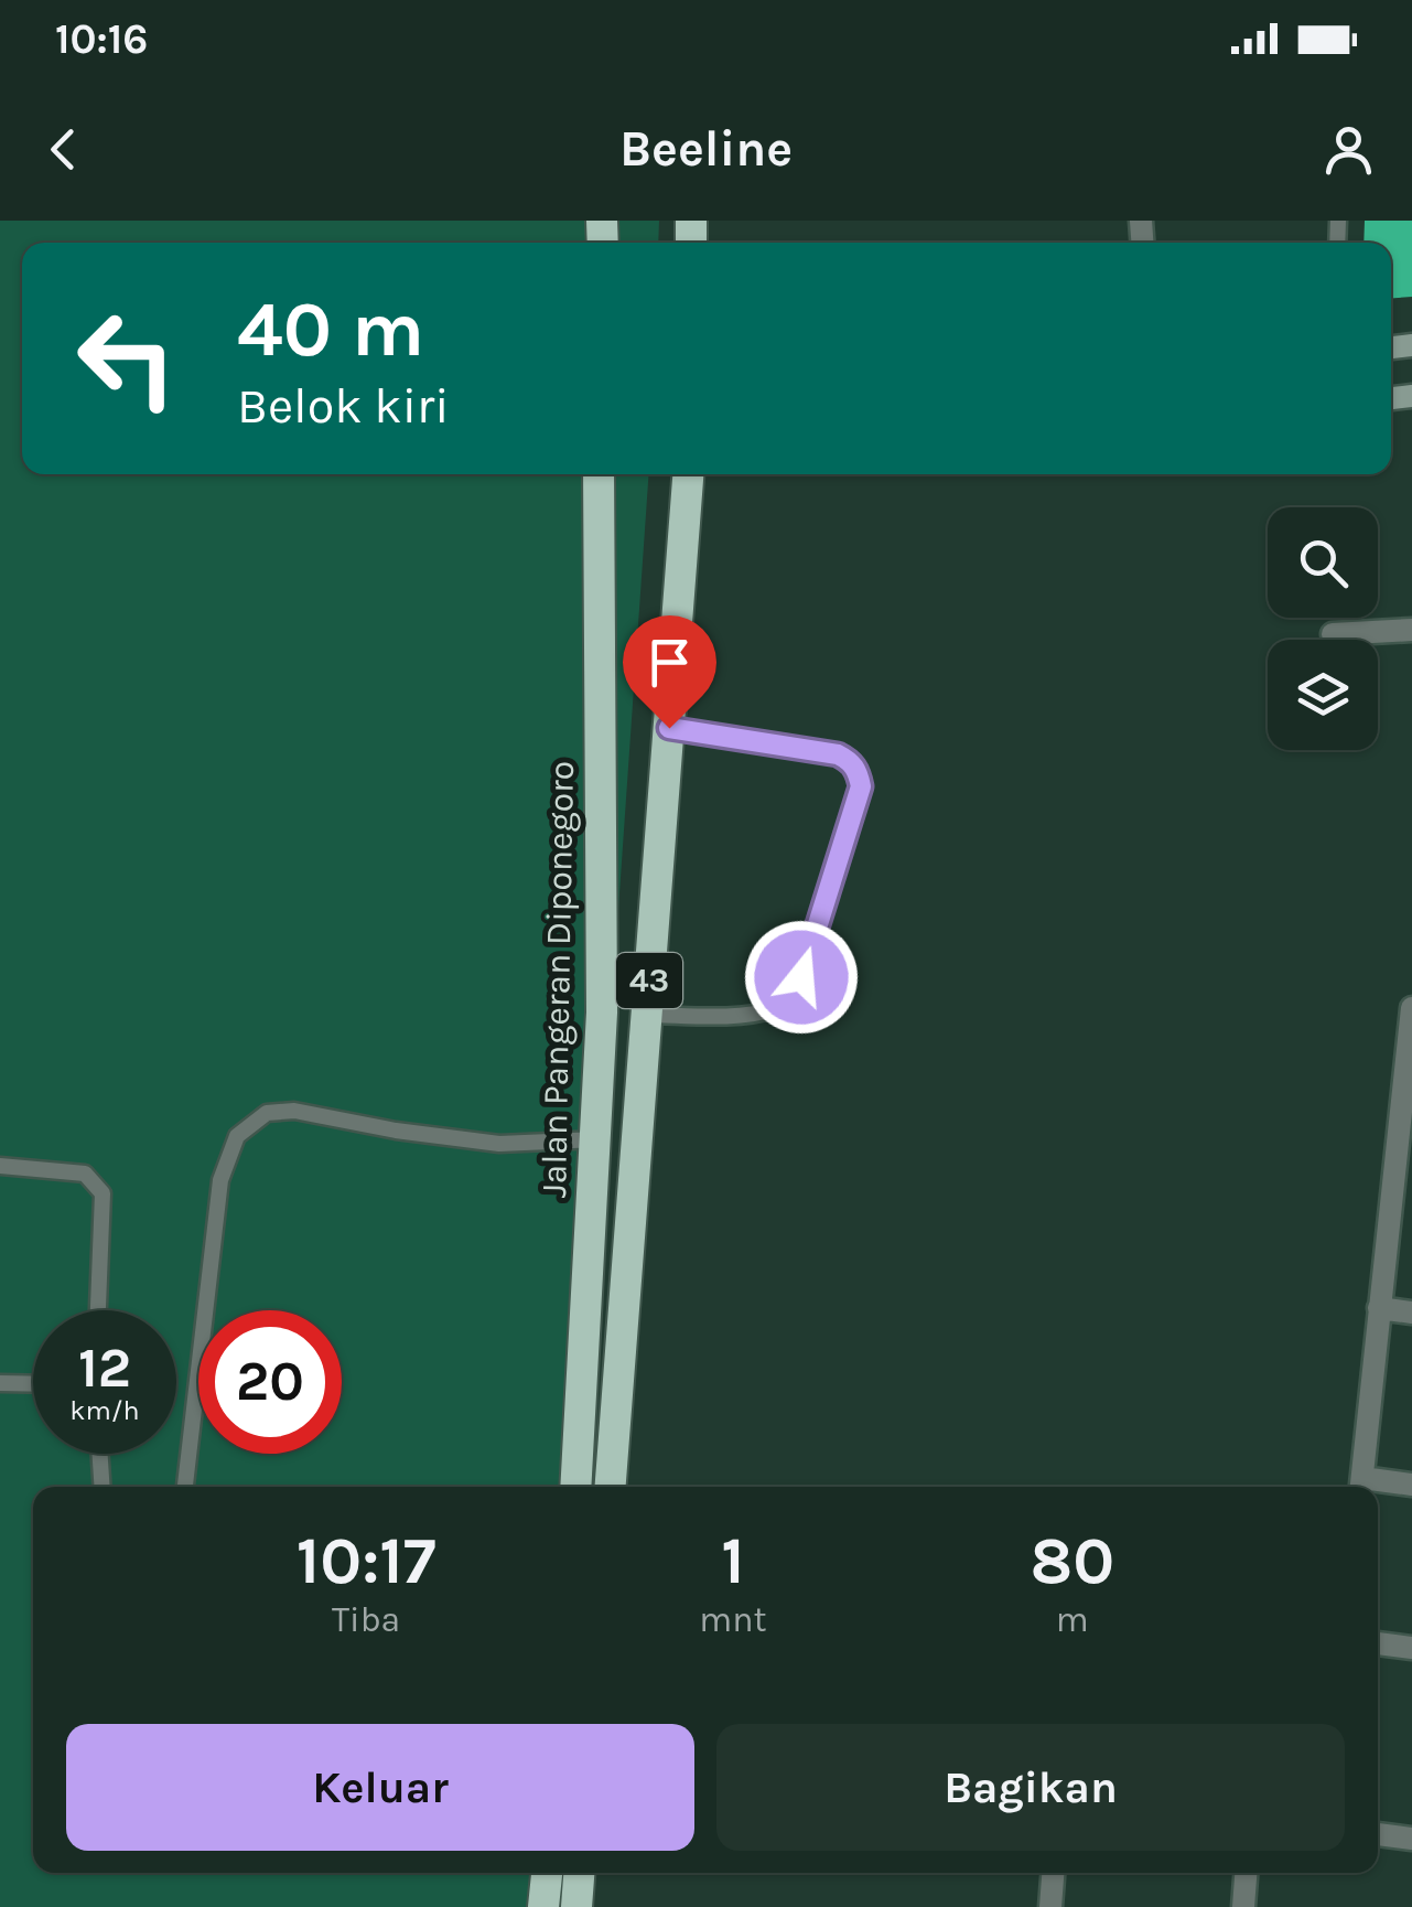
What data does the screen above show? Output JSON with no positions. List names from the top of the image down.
{
  "streets": {
    "highway": ["Jalan Pangeran Diponegoro", "43"]
  },
  "page": {
    "status": "10:16",
    "header": "Beeline",
    "turn": ["40 m", "Belok kiri"],
    "speed": "12 km/h",
    "limit": "20",
    "eta": [
      "10:17",
      "Tiba",
      "1",
      "mnt",
      "80",
      "m"
    ],
    "buttons": ["Keluar", "Bagikan"]
  }
}
